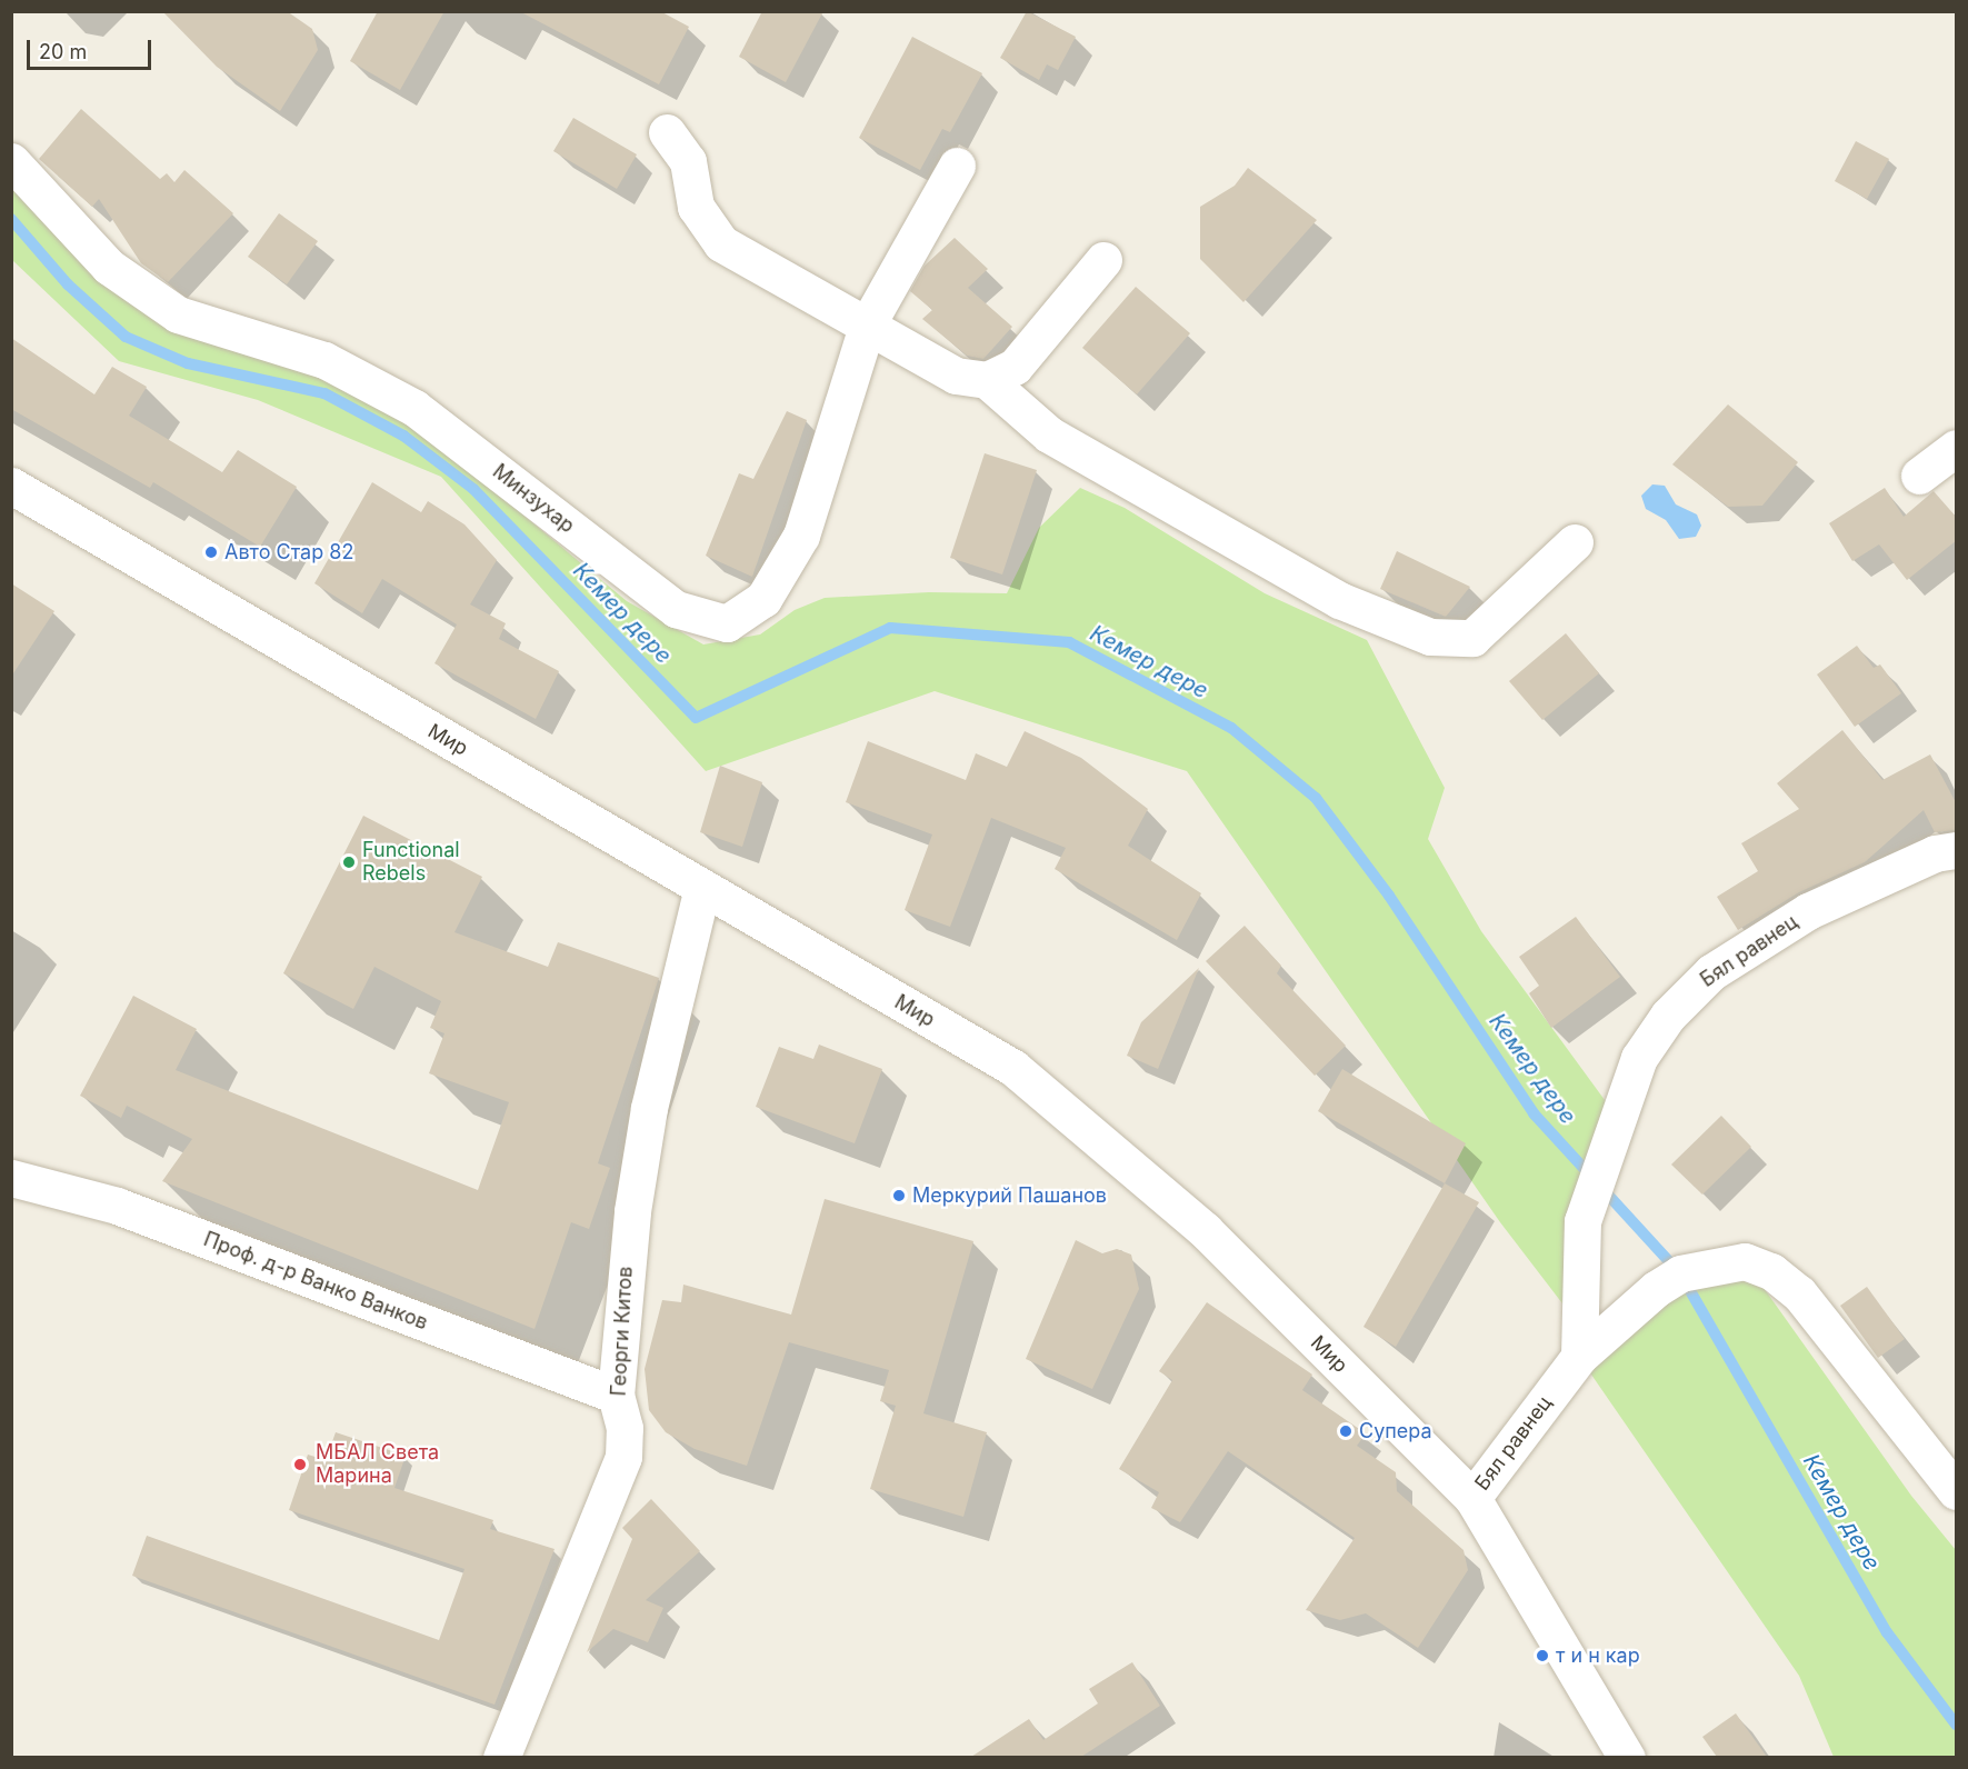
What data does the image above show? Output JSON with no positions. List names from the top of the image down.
{
  "streets": {
    "street": [
      "Минзухар",
      "Мир",
      "Бял равнец",
      "Проф. д-р Ванко Ванков",
      "Георги Китов"
    ]
  },
  "crossings": [
    ["Мир", "Бял равнец"],
    ["Мир", "Георги Китов"],
    ["Проф. д-р Ванко Ванков", "Георги Китов"]
  ],
  "water": ["Кемер дере"],
  "places": [
    "Авто Стар 82",
    "Functional Rebels",
    "Меркурий Пашанов",
    "Супера",
    "МБАЛ Света Марина",
    "т и н кар"
  ],
  "scale_bar": "20 m"
}
